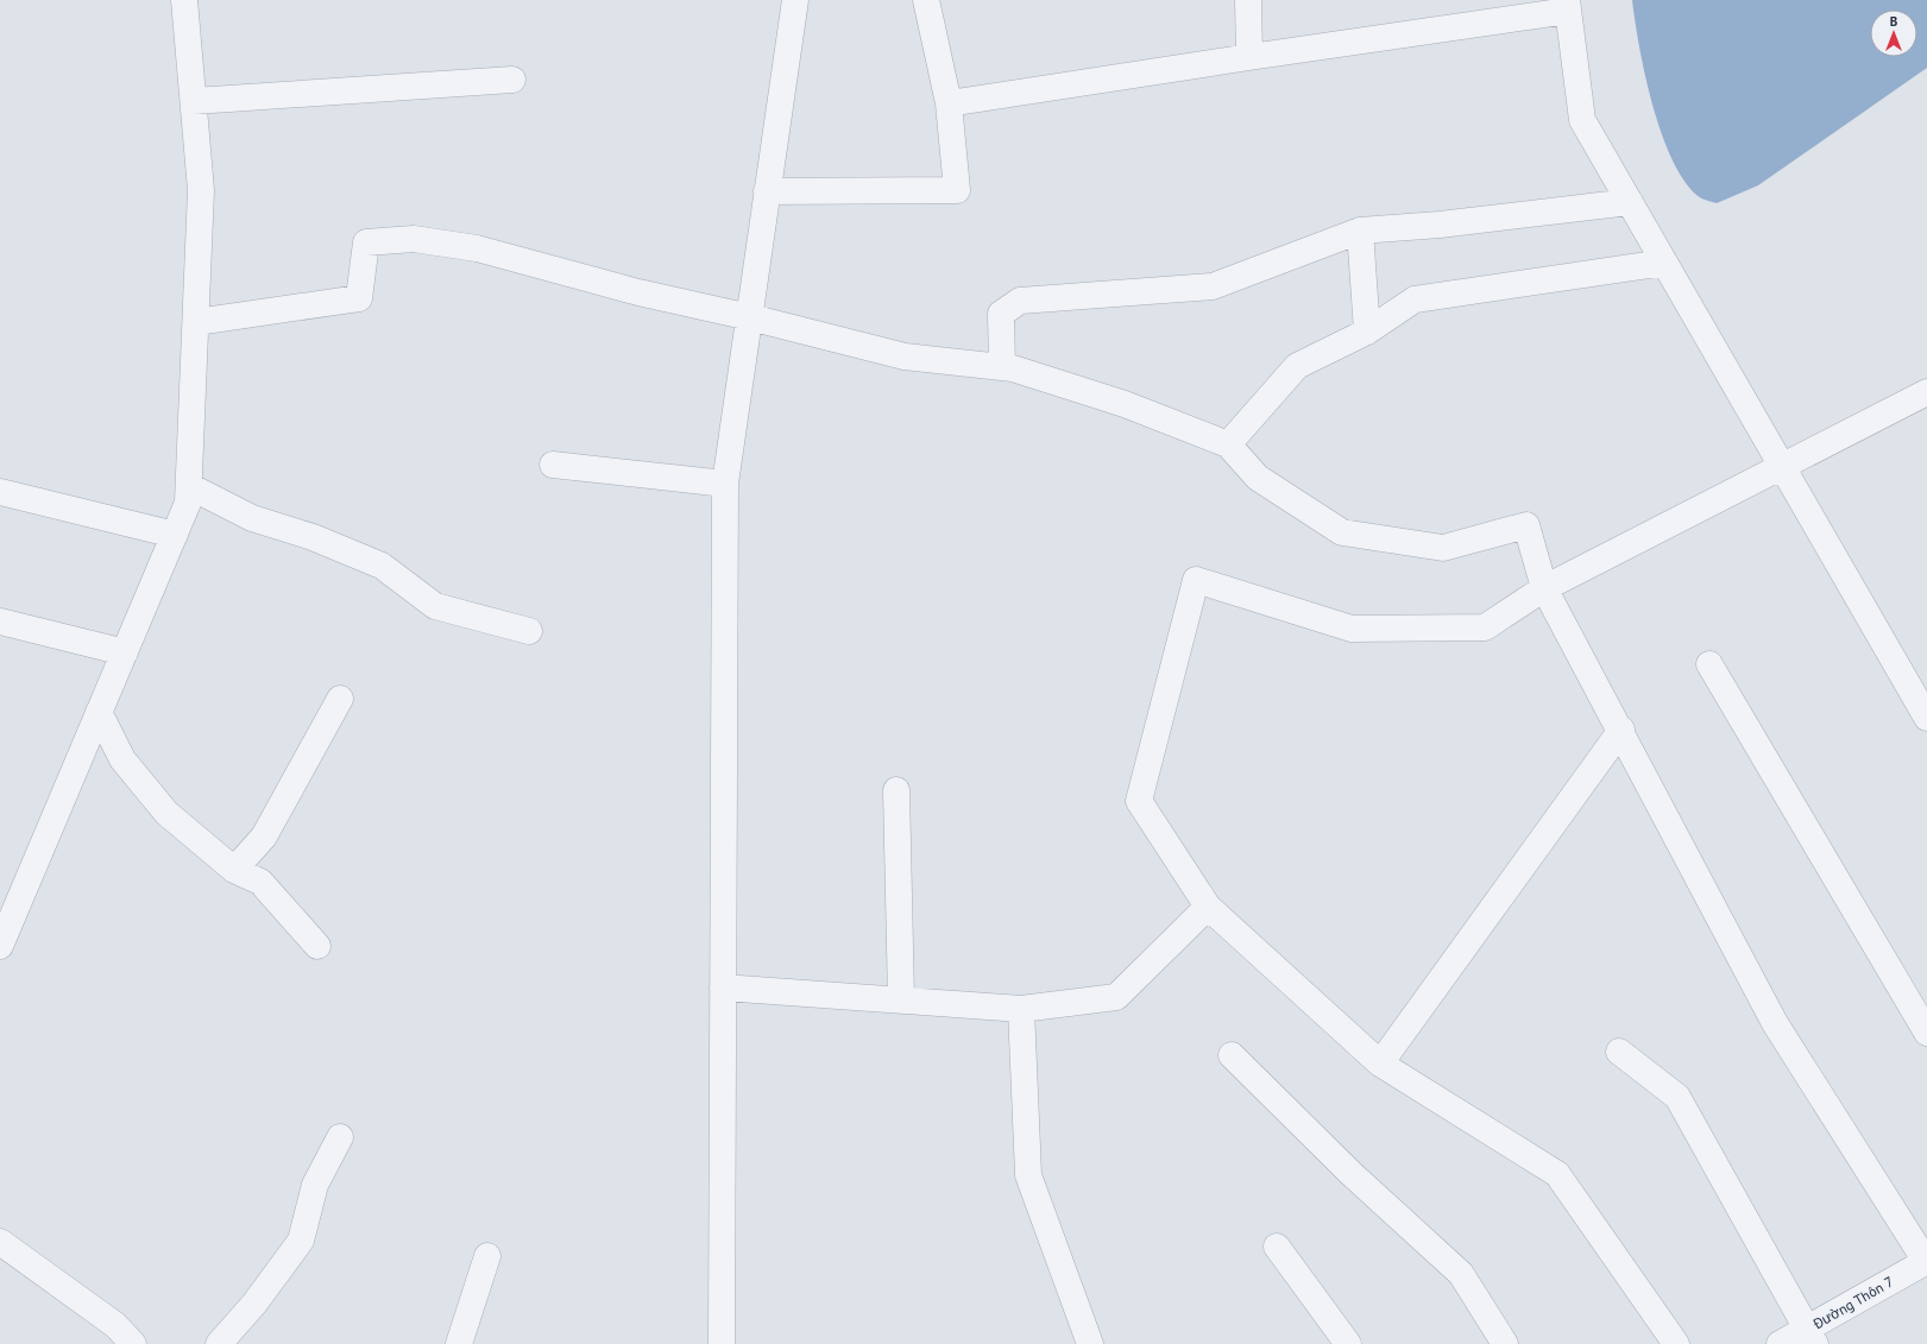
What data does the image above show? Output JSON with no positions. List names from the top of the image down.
{
  "streets": {
    "street": ["Đường Thôn 7"]
  },
  "north": "top"
}
